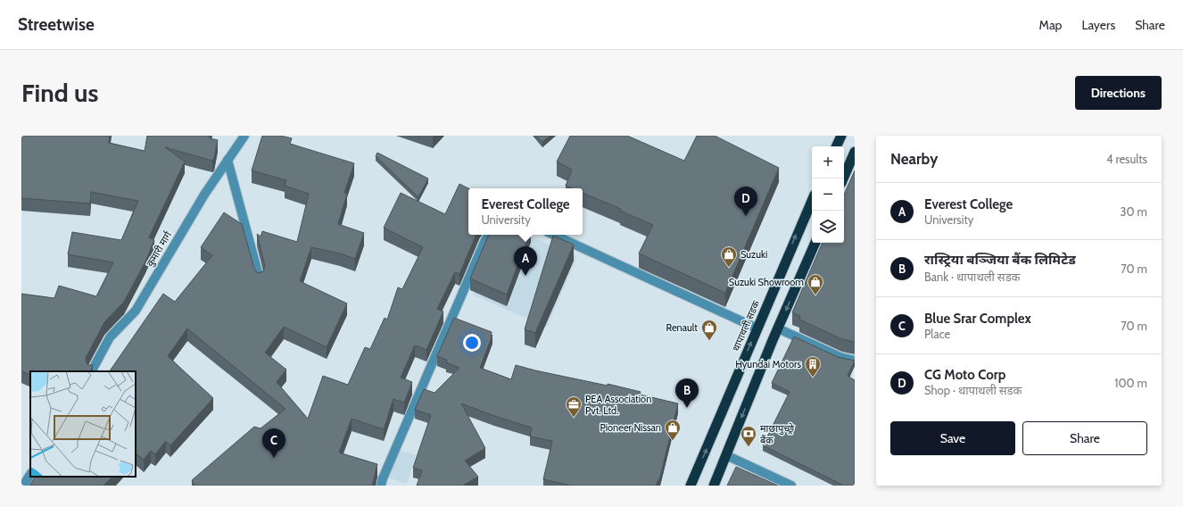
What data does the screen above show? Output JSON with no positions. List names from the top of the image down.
{
  "streets": {
    "highway": ["थापाथली सडक"],
    "street": ["कुमारी मार्ग"]
  },
  "places": {
    "shop": [
      "Suzuki",
      "Suzuki Showroom",
      "Renault",
      "Pioneer Nissan"
    ],
    "building": ["Hyundai Motors"],
    "office": ["PEA Association Pvt. Ltd."],
    "bank": ["माछापुच्छ्रे बैंक"]
  },
  "page": {
    "header": "Streetwise",
    "nav": ["Map", "Layers", "Share"],
    "buttons": [
      "Directions",
      ["Save", "Share"]
    ],
    "title": "Find us",
    "heading": ["Nearby", "4 results"],
    "map_buttons": ["+", "−"],
    "list": [
      {
        "mark": "A",
        "name": "Everest College",
        "note": "University",
        "value": "30 m"
      },
      {
        "mark": "B",
        "name": "रास्ट्रिया बञ्जिया बैंक लिमिटेड",
        "note": "Bank · थापाथली सडक",
        "value": "70 m"
      },
      {
        "mark": "C",
        "name": "Blue Srar Complex",
        "note": "Place",
        "value": "70 m"
      },
      {
        "mark": "D",
        "name": "CG Moto Corp",
        "note": "Shop · थापाथली सडक",
        "value": "100 m"
      }
    ],
    "pins": [
      "D",
      "A",
      "B",
      "C"
    ],
    "popup": ["Everest College", "University"]
  }
}
